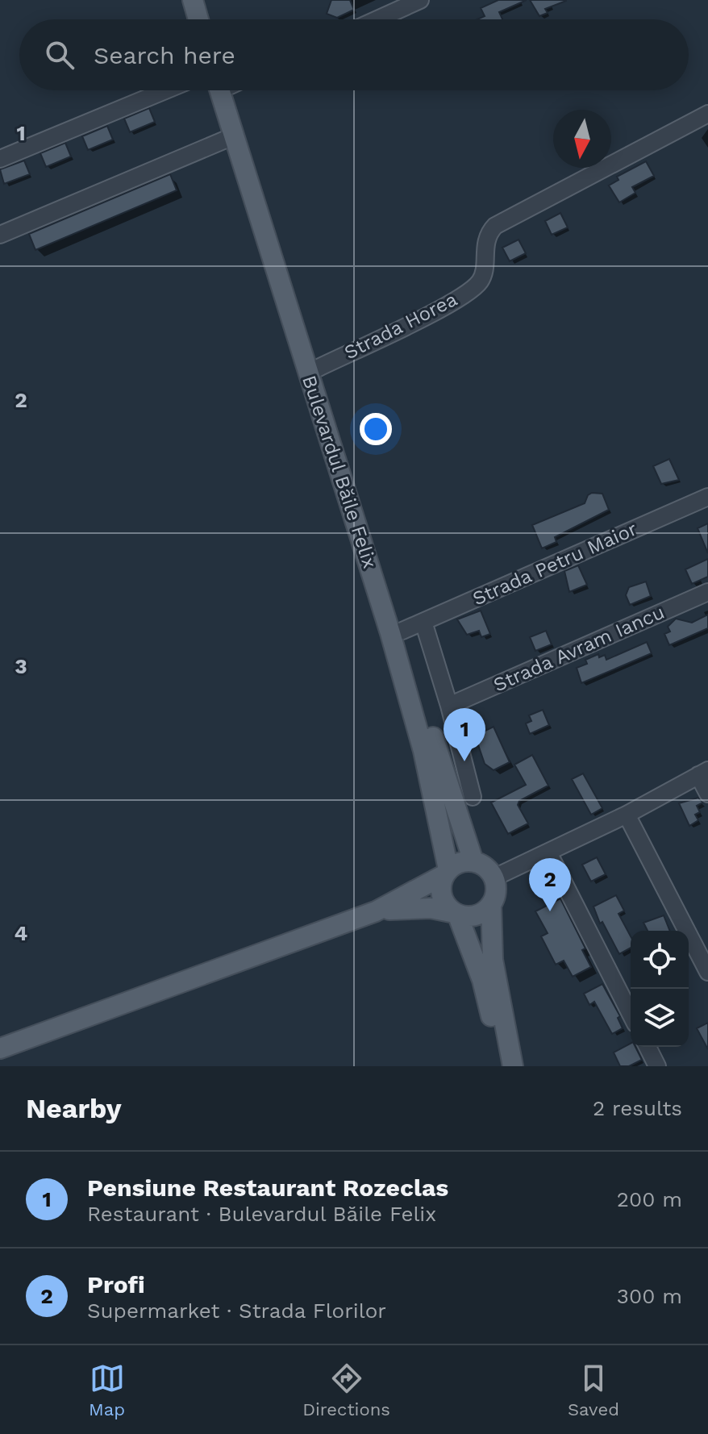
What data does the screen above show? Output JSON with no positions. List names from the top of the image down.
{
  "streets": {
    "main road": ["Bulevardul Băile Felix"],
    "street": ["Strada Horea", "Strada Petru Maior", "Strada Avram Iancu"]
  },
  "crossings": [
    ["Strada Horea", "Bulevardul Băile Felix"],
    ["Bulevardul Băile Felix", "Strada Petru Maior"]
  ],
  "north": "bottom",
  "page": {
    "search": "Search here",
    "pins": ["1", "2"],
    "heading": ["Nearby", "2 results"],
    "list": [
      {
        "mark": "1",
        "name": "Pensiune Restaurant Rozeclas",
        "note": "Restaurant · Bulevardul Băile Felix",
        "value": "200 m"
      },
      {
        "mark": "2",
        "name": "Profi",
        "note": "Supermarket · Strada Florilor",
        "value": "300 m"
      }
    ],
    "nav": ["Map", "Directions", "Saved"]
  },
  "grid": {
    "rows": [
      "1",
      "2",
      "3",
      "4"
    ]
  }
}
